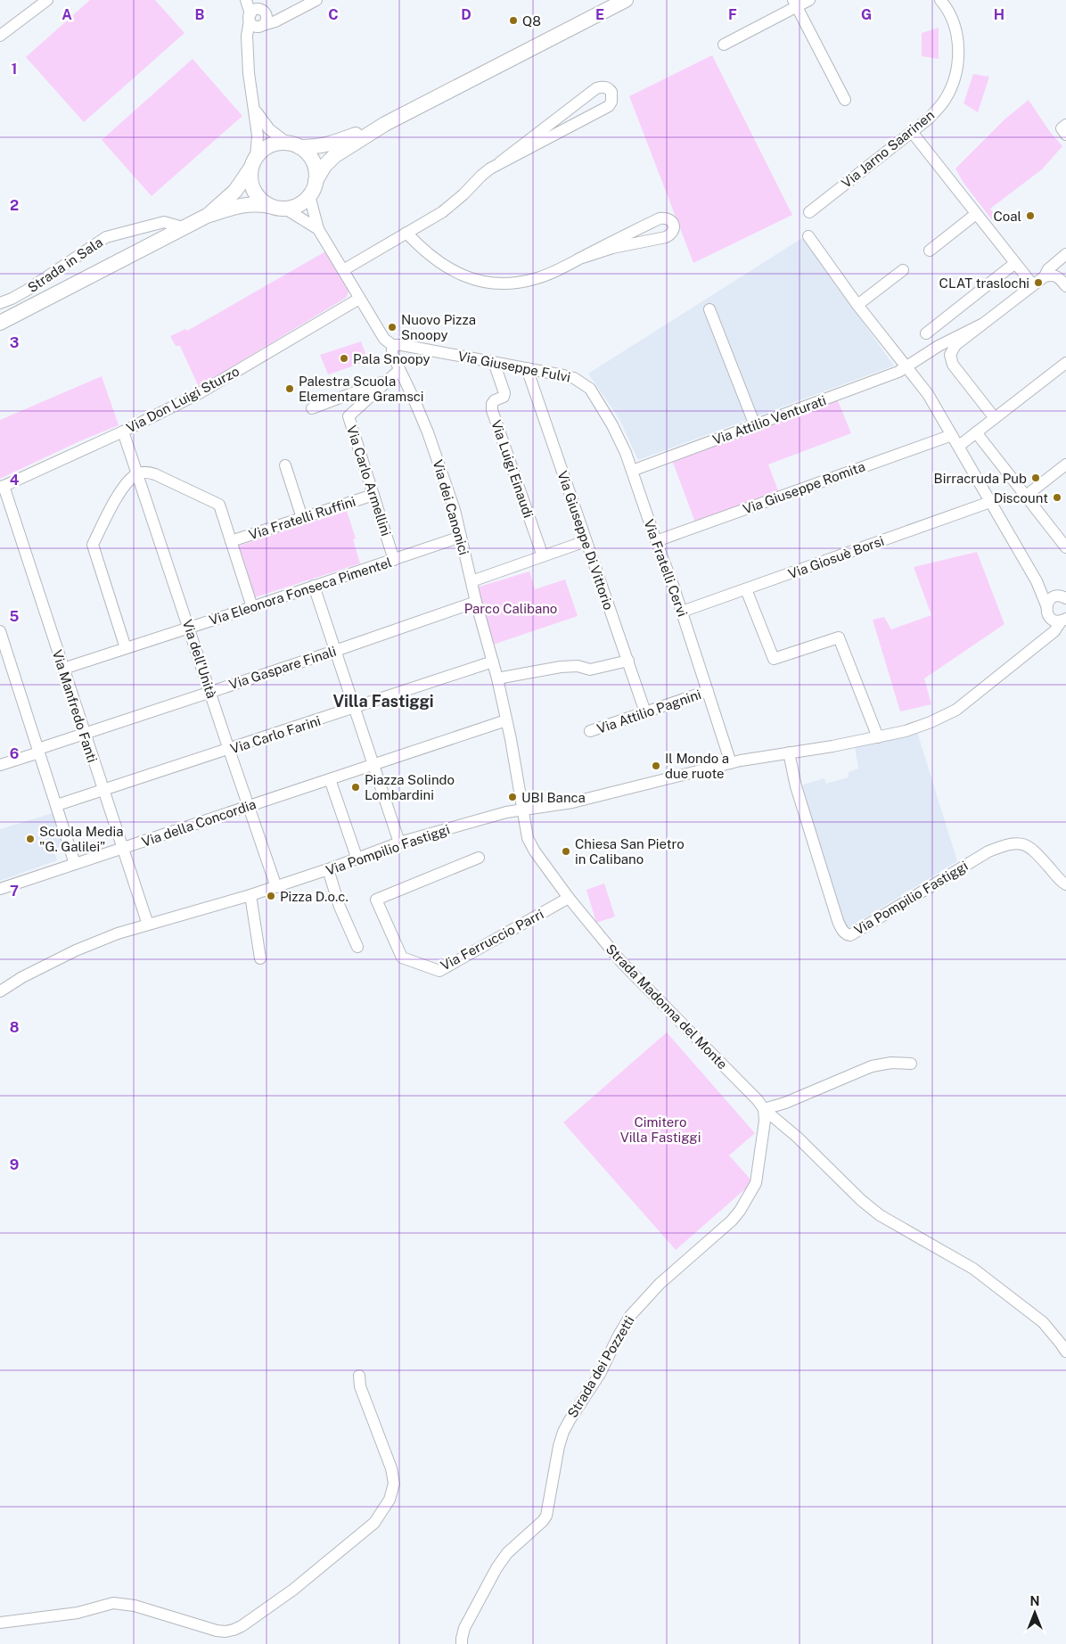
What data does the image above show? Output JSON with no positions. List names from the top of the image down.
{
  "streets": {
    "street": [
      "Via Jarno Saarinen",
      "Strada in Sala",
      "Via Giuseppe Fulvi",
      "Via Don Luigi Sturzo",
      "Via Attilio Venturati",
      "Via Luigi Einaudi",
      "Via Carlo Armellini",
      "Via Giuseppe Romita",
      "Via dei Canonici",
      "Via Fratelli Ruffini",
      "Via Giuseppe Di Vittorio",
      "Via Giosuè Borsi",
      "Via Fratelli Cervi",
      "Via Eleonora Fonseca Pimentel",
      "Via dell'Unità",
      "Via Gaspare Finali",
      "Via Manfredo Fanti",
      "Via Attilio Pagnini",
      "Via Carlo Farini",
      "Via della Concordia",
      "Via Pompilio Fastiggi",
      "Via Ferruccio Parri",
      "Strada Madonna del Monte",
      "Strada dei Pozzetti"
    ]
  },
  "crossings": [
    ["Via Giuseppe Fulvi", "Via Luigi Einaudi"],
    ["Via Giuseppe Fulvi", "Via dei Canonici"],
    ["Via Giuseppe Fulvi", "Via Giuseppe Di Vittorio"],
    ["Via Giuseppe Fulvi", "Via Fratelli Cervi"],
    ["Via Don Luigi Sturzo", "Via dei Canonici"],
    ["Via Don Luigi Sturzo", "Via dell'Unità"],
    ["Via Don Luigi Sturzo", "Via Manfredo Fanti"],
    ["Via Attilio Venturati", "Via Fratelli Cervi"],
    ["Via Carlo Armellini", "Via dei Canonici"],
    ["Via Carlo Armellini", "Via Fratelli Ruffini"],
    ["Via Carlo Armellini", "Via Eleonora Fonseca Pimentel"],
    ["Via Giuseppe Romita", "Via Fratelli Cervi"],
    ["Via dei Canonici", "Via Eleonora Fonseca Pimentel"],
    ["Via dei Canonici", "Via Gaspare Finali"],
    ["Via dei Canonici", "Via Carlo Farini"],
    ["Via dei Canonici", "Via della Concordia"],
    ["Via dei Canonici", "Via Pompilio Fastiggi"],
    ["Via dei Canonici", "Strada Madonna del Monte"],
    ["Via Giuseppe Di Vittorio", "Via Attilio Pagnini"],
    ["Via Giosuè Borsi", "Via Fratelli Cervi"],
    ["Via Fratelli Cervi", "Via Attilio Pagnini"],
    ["Via Fratelli Cervi", "Via Pompilio Fastiggi"],
    ["Via Eleonora Fonseca Pimentel", "Via dell'Unità"],
    ["Via Eleonora Fonseca Pimentel", "Via Manfredo Fanti"],
    ["Via dell'Unità", "Via Gaspare Finali"],
    ["Via dell'Unità", "Via Carlo Farini"],
    ["Via dell'Unità", "Via della Concordia"],
    ["Via dell'Unità", "Via Pompilio Fastiggi"],
    ["Via Gaspare Finali", "Via Manfredo Fanti"],
    ["Via Manfredo Fanti", "Via Carlo Farini"],
    ["Via Manfredo Fanti", "Via della Concordia"],
    ["Via Manfredo Fanti", "Via Pompilio Fastiggi"],
    ["Via Pompilio Fastiggi", "Strada Madonna del Monte"],
    ["Via Ferruccio Parri", "Strada Madonna del Monte"],
    ["Strada Madonna del Monte", "Strada dei Pozzetti"]
  ],
  "districts": ["Villa Fastiggi"],
  "parks": ["Parco Calibano", "Cimitero Villa Fastiggi"],
  "places": [
    "Q8",
    "Coal",
    "CLAT traslochi",
    "Nuovo Pizza Snoopy",
    "Pala Snoopy",
    "Palestra Scuola Elementare Gramsci",
    "Birracruda Pub",
    "Discount",
    "Il Mondo a due ruote",
    "Piazza Solindo Lombardini",
    "UBI Banca",
    "Scuola Media \"G. Galilei\"",
    "Chiesa San Pietro in Calibano",
    "Pizza D.o.c."
  ],
  "north": "top",
  "grid": {
    "columns": [
      "A",
      "B",
      "C",
      "D",
      "E",
      "F",
      "G",
      "H"
    ],
    "rows": [
      "1",
      "2",
      "3",
      "4",
      "5",
      "6",
      "7",
      "8",
      "9"
    ]
  }
}
